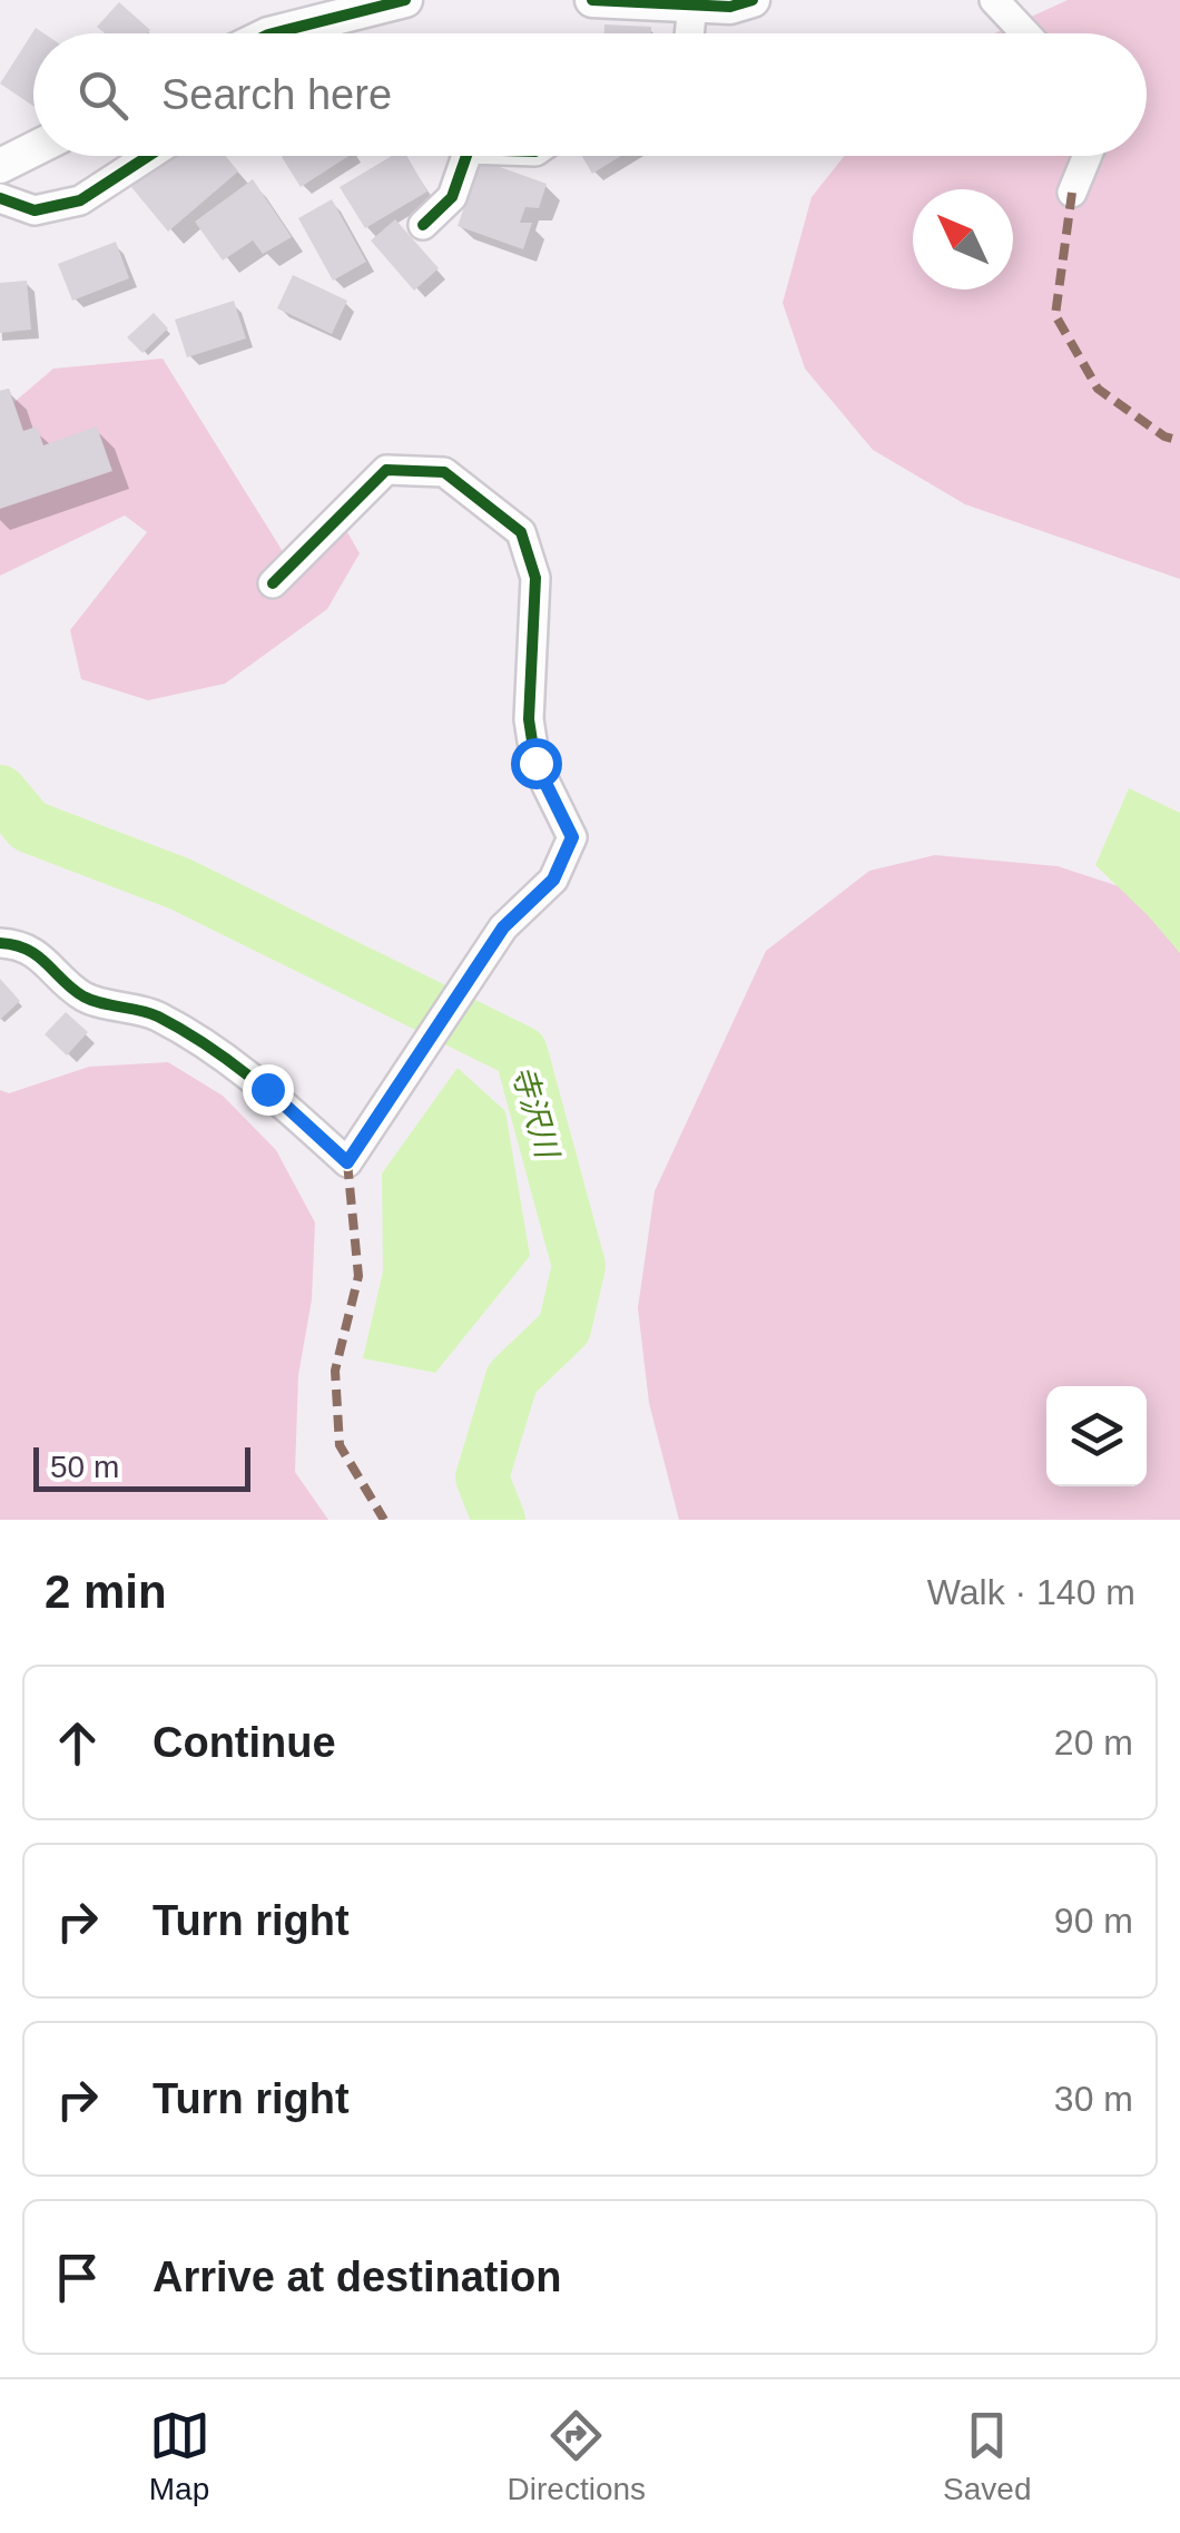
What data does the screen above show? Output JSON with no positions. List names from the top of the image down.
{
  "water": ["寺沢川"],
  "scale_bar": "50 m",
  "north": "top left",
  "page": {
    "search": "Search here",
    "scale": "50 m",
    "heading": ["2 min", "Walk · 140 m"],
    "list": [
      ["Continue", "20 m"],
      ["Turn right", "90 m"],
      ["Turn right", "30 m"],
      "Arrive at destination"
    ],
    "nav": ["Map", "Directions", "Saved"]
  }
}
